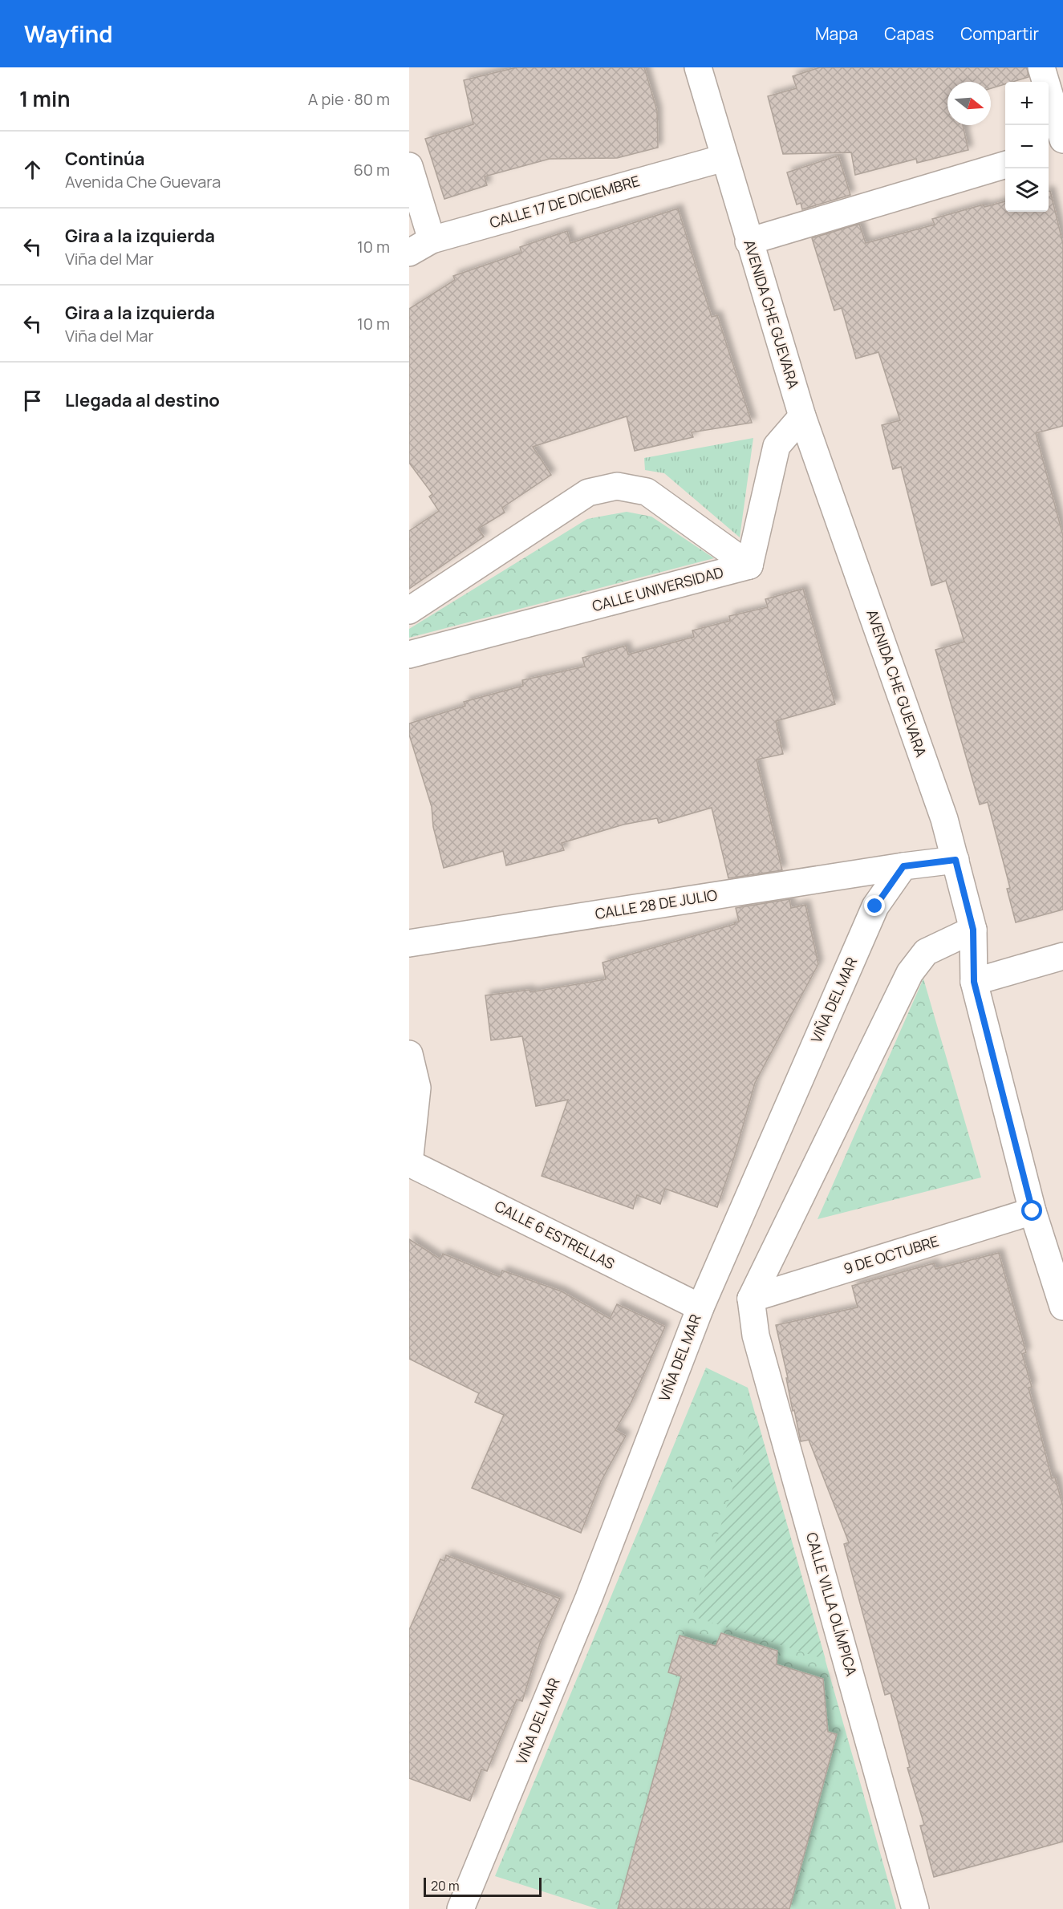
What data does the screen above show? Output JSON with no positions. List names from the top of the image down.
{
  "streets": {
    "street": [
      "CALLE 17 DE DICIEMBRE",
      "AVENIDA CHE GUEVARA",
      "CALLE UNIVERSIDAD",
      "CALLE 28 DE JULIO",
      "VIÑA DEL MAR",
      "CALLE 6 ESTRELLAS",
      "9 DE OCTUBRE",
      "CALLE VILLA OLÍMPICA"
    ]
  },
  "crossings": [
    ["CALLE 17 DE DICIEMBRE", "AVENIDA CHE GUEVARA"],
    ["AVENIDA CHE GUEVARA", "9 DE OCTUBRE"],
    ["CALLE 28 DE JULIO", "VIÑA DEL MAR"],
    ["VIÑA DEL MAR", "CALLE 6 ESTRELLAS"],
    ["9 DE OCTUBRE", "CALLE VILLA OLÍMPICA"]
  ],
  "scale_bar": "20 m",
  "north": "right",
  "page": {
    "header": "Wayfind",
    "nav": ["Mapa", "Capas", "Compartir"],
    "heading": ["1 min", "A pie · 80 m"],
    "map_buttons": ["+", "−"],
    "list": [
      ["Continúa", "Avenida Che Guevara", "60 m"],
      ["Gira a la izquierda", "Viña del Mar", "10 m"],
      ["Gira a la izquierda", "Viña del Mar", "10 m"],
      "Llegada al destino"
    ],
    "scale": "20 m"
  }
}
